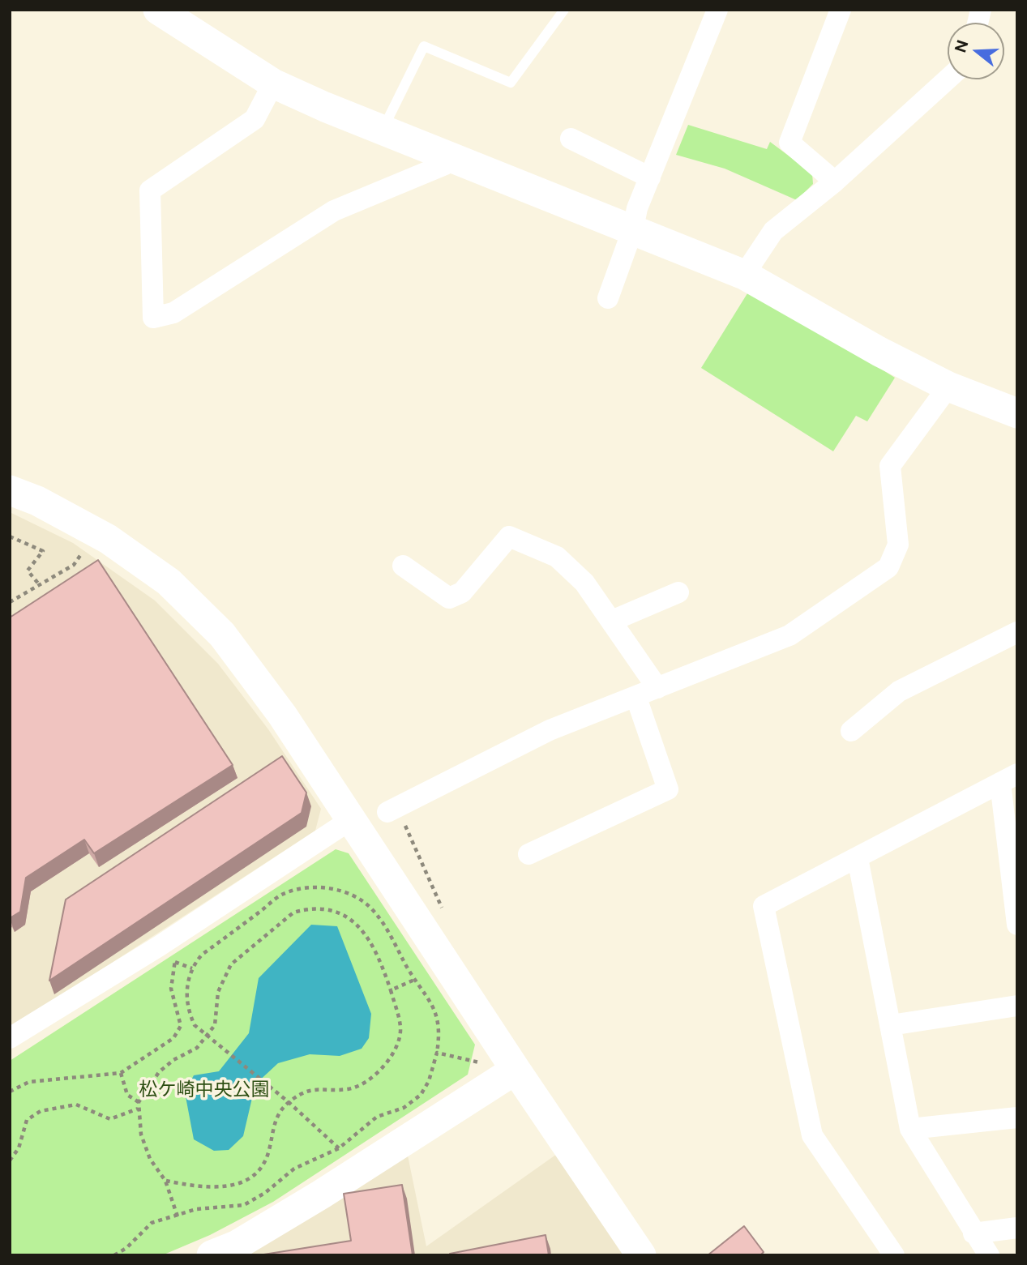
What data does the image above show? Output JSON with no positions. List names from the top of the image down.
{
  "parks": ["松ケ崎中央公園"],
  "north": "left"
}
